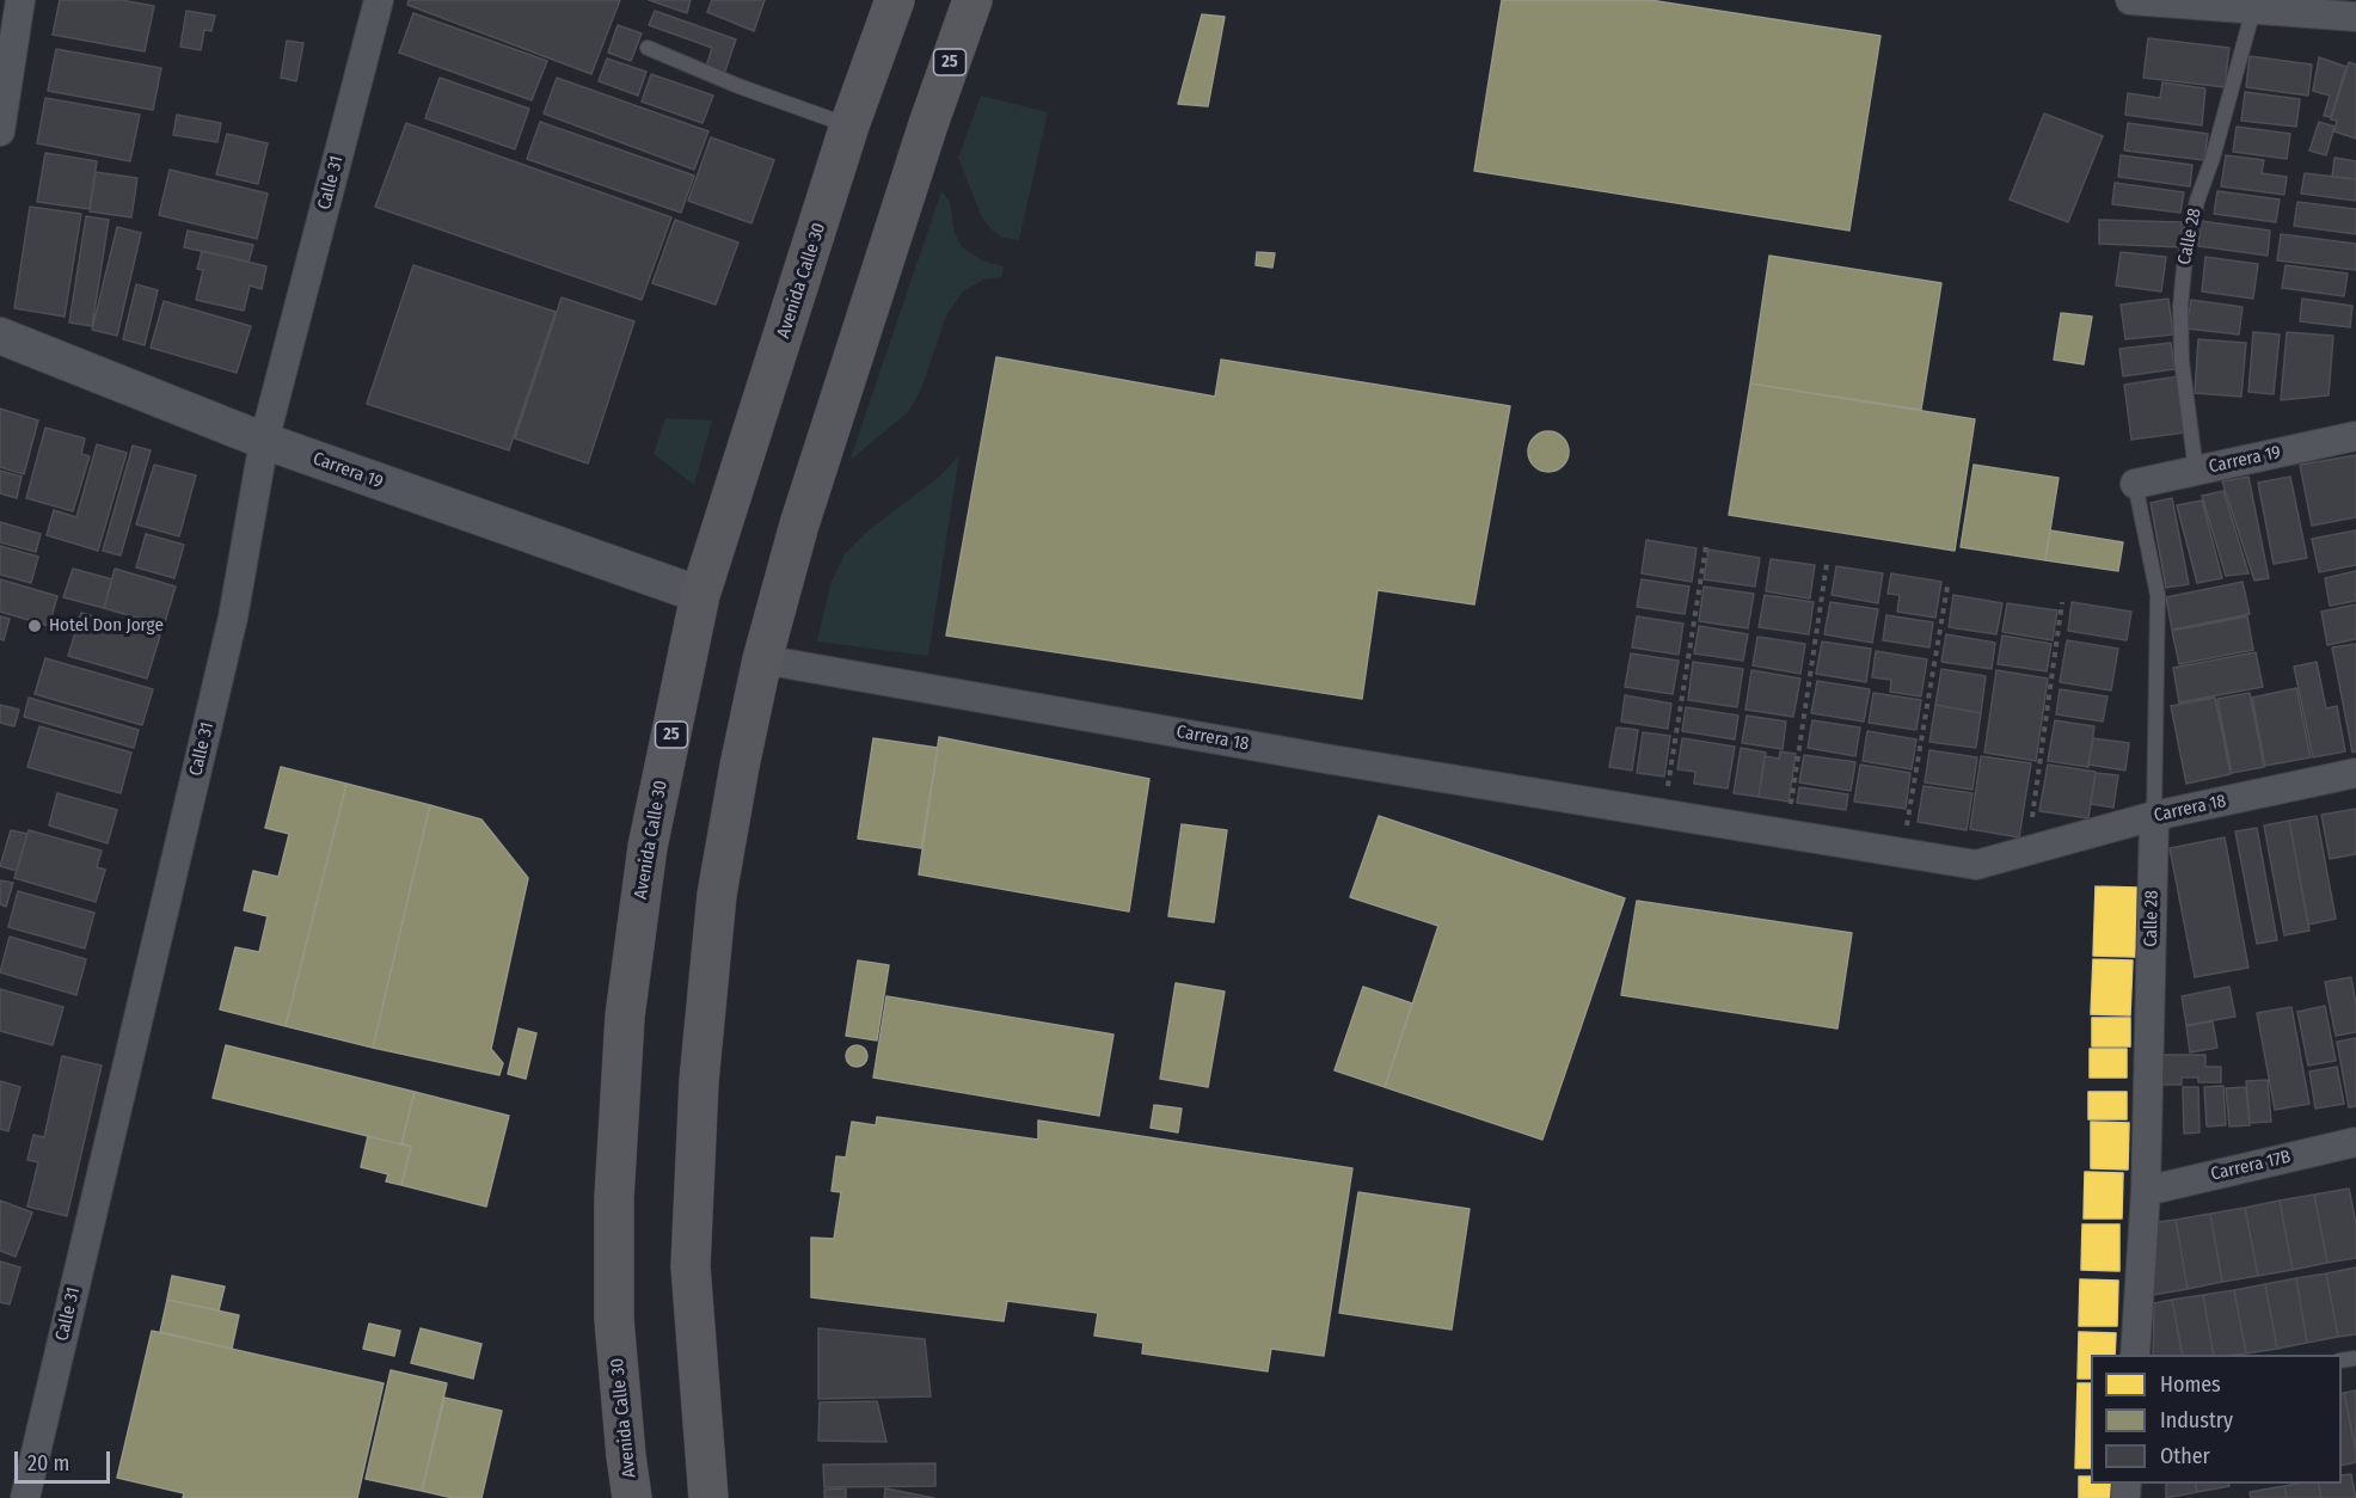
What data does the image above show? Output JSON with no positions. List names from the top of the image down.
{
  "streets": {
    "highway": ["25", "Avenida Calle 30"],
    "street": [
      "Calle 31",
      "Calle 28",
      "Carrera 19",
      "Carrera 18",
      "Carrera 17B"
    ]
  },
  "crossings": [
    ["25", "Carrera 18"],
    ["Calle 31", "Carrera 19"],
    ["Calle 28", "Carrera 19"],
    ["Calle 28", "Carrera 18"],
    ["Calle 28", "Carrera 17B"],
    ["Avenida Calle 30", "Carrera 19"]
  ],
  "places": ["Hotel Don Jorge"],
  "legend": ["Homes", "Industry", "Other"],
  "scale_bar": "20 m"
}
